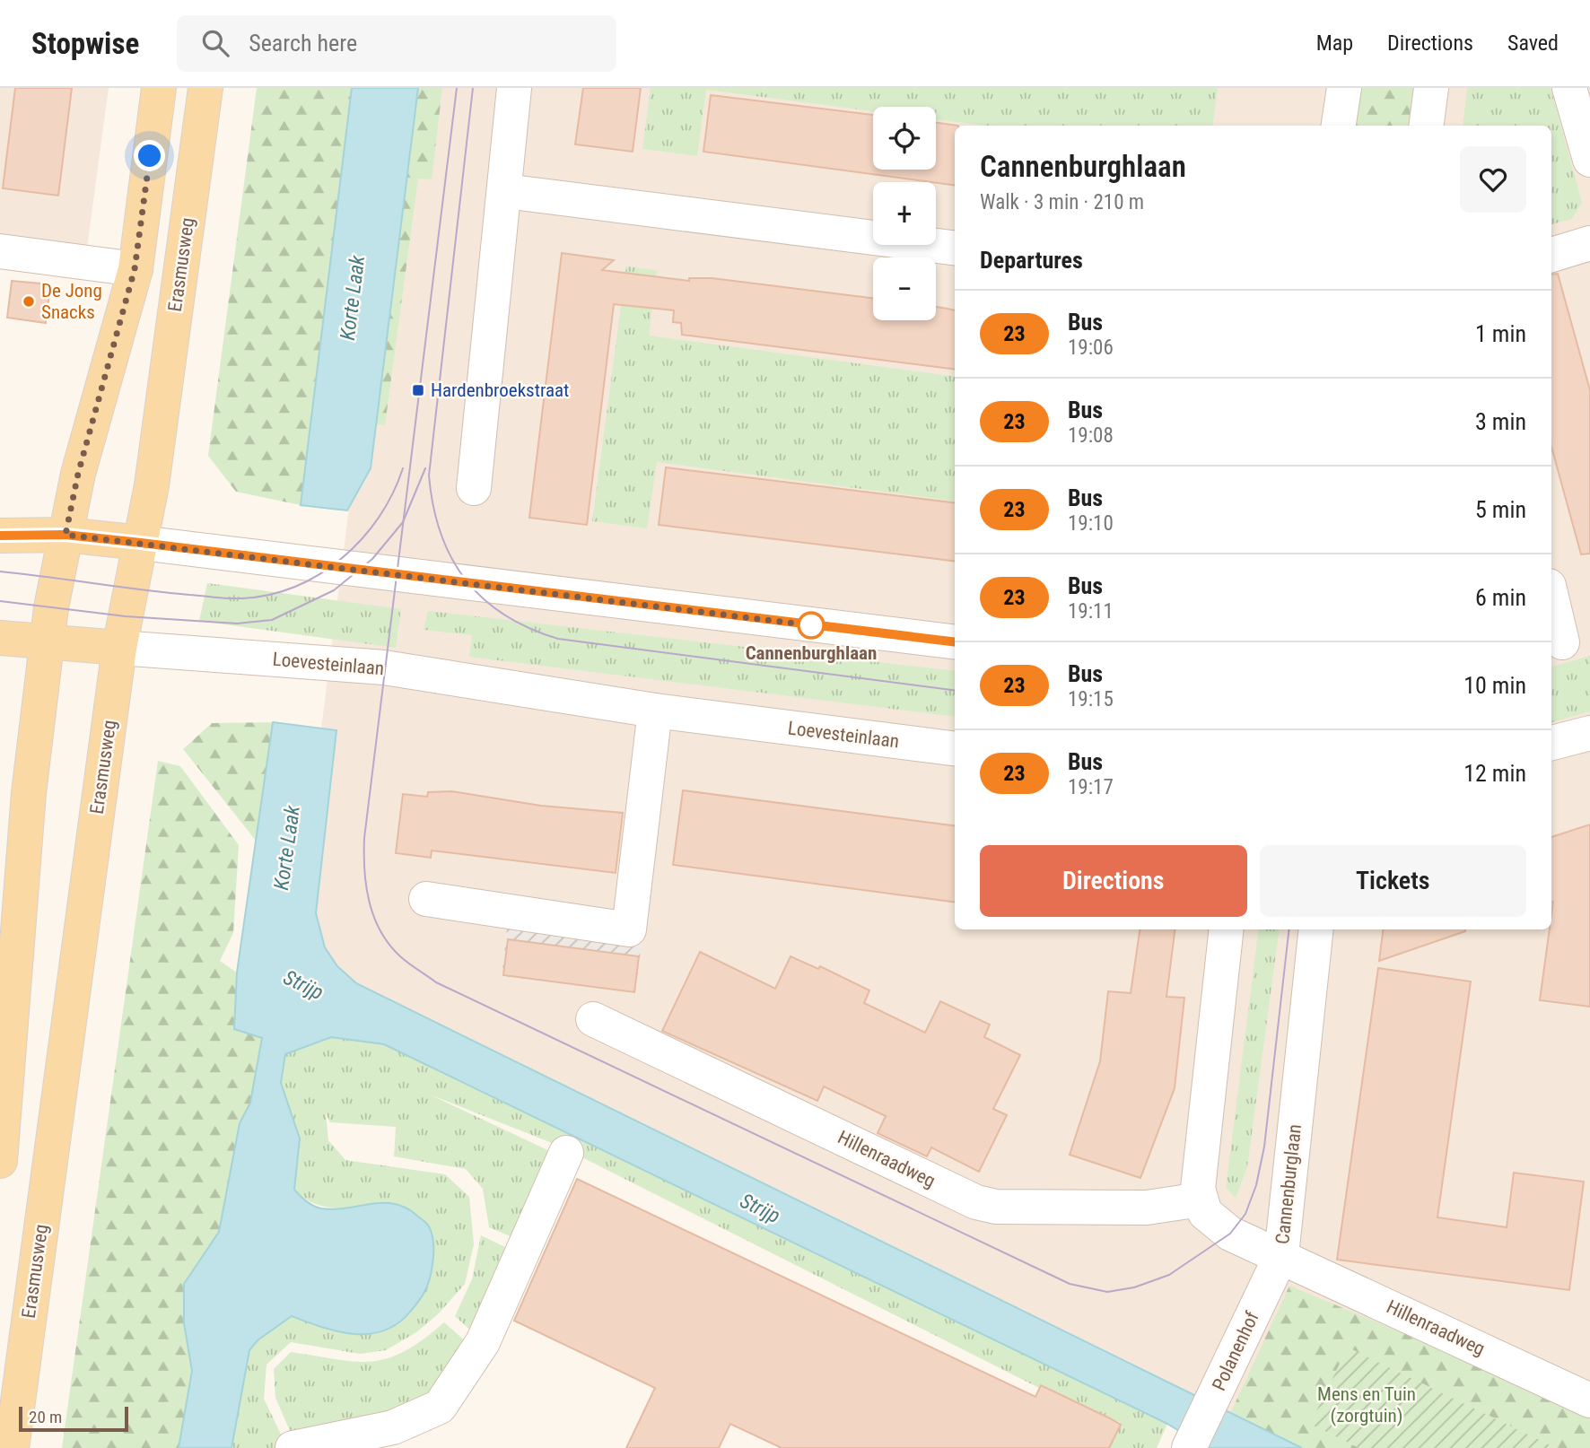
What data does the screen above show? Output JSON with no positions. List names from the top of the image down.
{
  "streets": {
    "main road": ["Erasmusweg", "Loevesteinlaan"],
    "street": ["Hillenraadweg", "Cannenburglaan", "Polanenhof"]
  },
  "crossings": [
    ["Erasmusweg", "Loevesteinlaan"],
    ["Hillenraadweg", "Cannenburglaan"],
    ["Hillenraadweg", "Polanenhof"],
    ["Cannenburglaan", "Polanenhof"]
  ],
  "water": ["Korte Laak", "Strijp"],
  "parks": ["Mens en Tuin (zorgtuin)"],
  "places": {
    "other": ["De Jong Snacks", "Cannenburghlaan"],
    "transit": ["Hardenbroekstraat"]
  },
  "lines": ["bus line 23"],
  "scale_bar": "20 m",
  "page": {
    "header": "Stopwise",
    "search": "Search here",
    "nav": ["Map", "Directions", "Saved"],
    "map_buttons": ["+", "−"],
    "heading": [
      ["Cannenburghlaan", "Walk · 3 min · 210 m"],
      "Departures"
    ],
    "list": [
      {
        "mark": "23",
        "name": "Bus",
        "note": "19:06",
        "value": "1 min"
      },
      {
        "mark": "23",
        "name": "Bus",
        "note": "19:08",
        "value": "3 min"
      },
      {
        "mark": "23",
        "name": "Bus",
        "note": "19:10",
        "value": "5 min"
      },
      {
        "mark": "23",
        "name": "Bus",
        "note": "19:11",
        "value": "6 min"
      },
      {
        "mark": "23",
        "name": "Bus",
        "note": "19:15",
        "value": "10 min"
      },
      {
        "mark": "23",
        "name": "Bus",
        "note": "19:17",
        "value": "12 min"
      }
    ],
    "buttons": ["Directions", "Tickets"],
    "scale": "20 m"
  }
}
